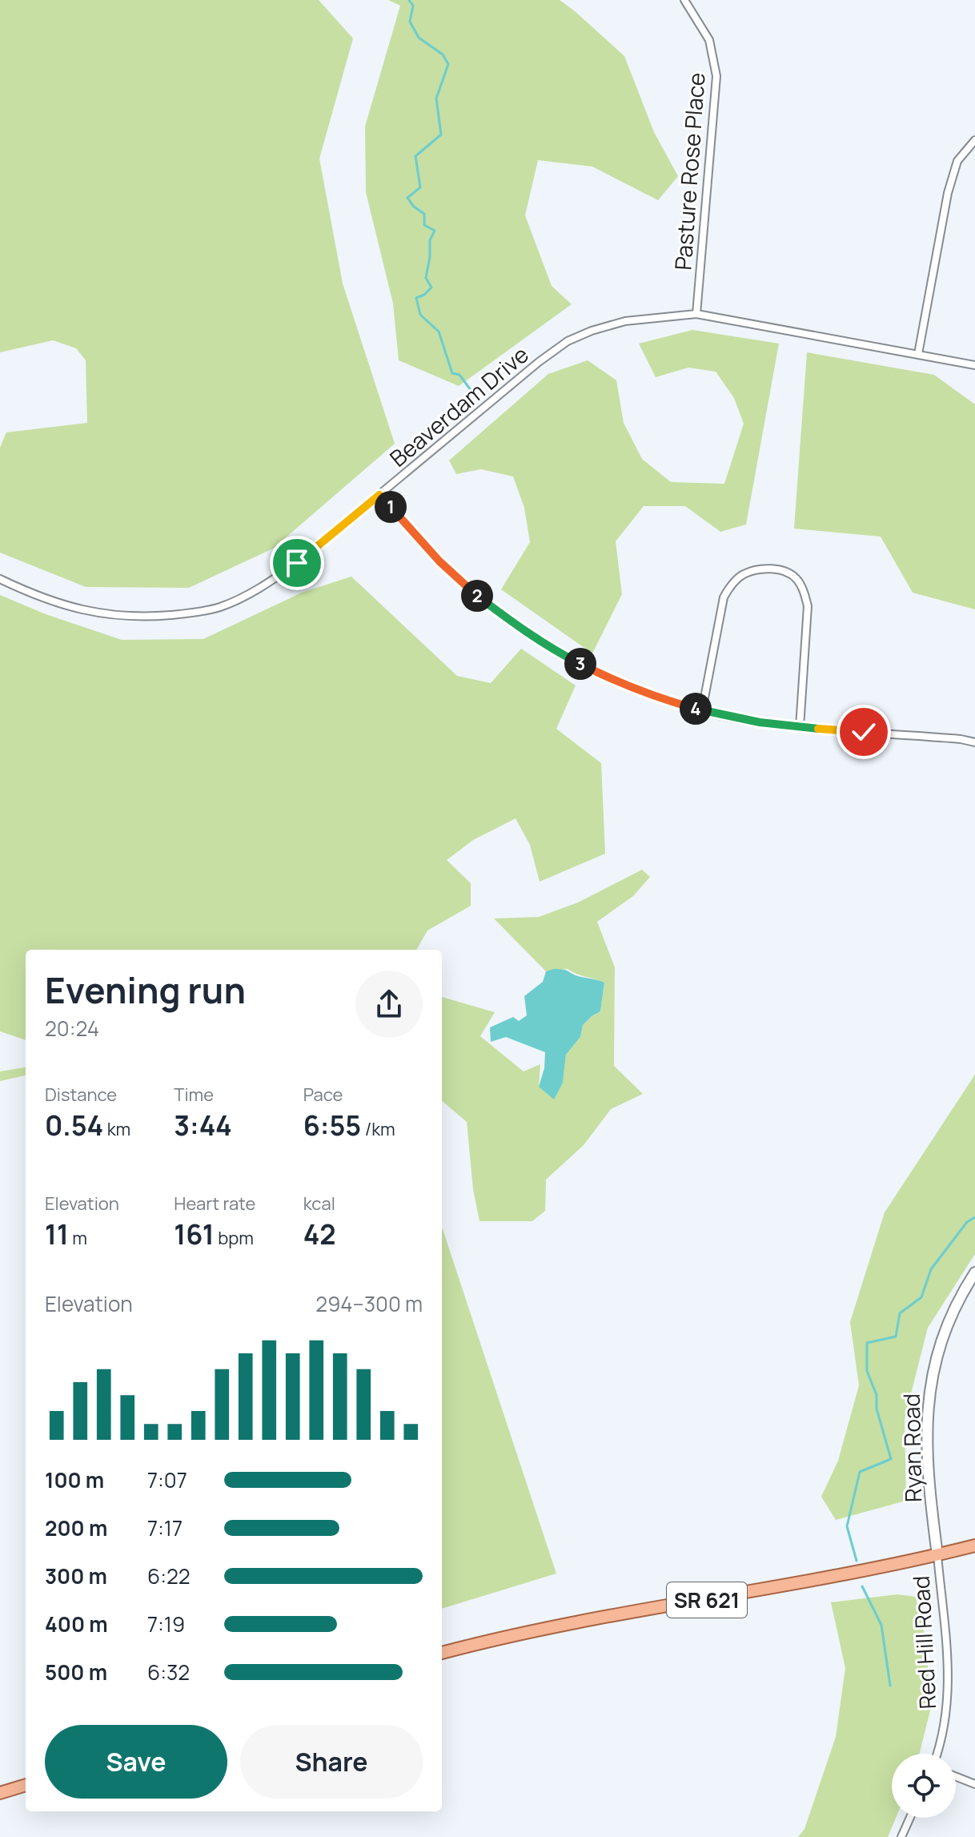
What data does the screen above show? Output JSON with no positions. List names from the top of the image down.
{
  "streets": {
    "main road": ["Ryan Road", "SR 621"],
    "street": ["Pasture Rose Place", "Beaverdam Drive", "Red Hill Road"]
  },
  "crossings": [
    ["Pasture Rose Place", "Beaverdam Drive"],
    ["Ryan Road", "SR 621"],
    ["Ryan Road", "Red Hill Road"],
    ["SR 621", "Red Hill Road"]
  ],
  "page": {
    "pins": [
      "1",
      "2",
      "3",
      "4"
    ],
    "heading": ["Evening run", "20:24"],
    "stats": [
      ["Distance", "0.54 km"],
      ["Time", "3:44"],
      ["Pace", "6:55 /km"],
      ["Elevation", "11 m"],
      ["Heart rate", "161 bpm"],
      ["kcal", "42"]
    ],
    "chart": ["Elevation", "294–300 m"],
    "list": [
      {
        "name": "100 m",
        "note": "7:07"
      },
      {
        "name": "200 m",
        "note": "7:17"
      },
      {
        "name": "300 m",
        "note": "6:22"
      },
      {
        "name": "400 m",
        "note": "7:19"
      },
      {
        "name": "500 m",
        "note": "6:32"
      }
    ],
    "buttons": ["Save", "Share"]
  }
}
